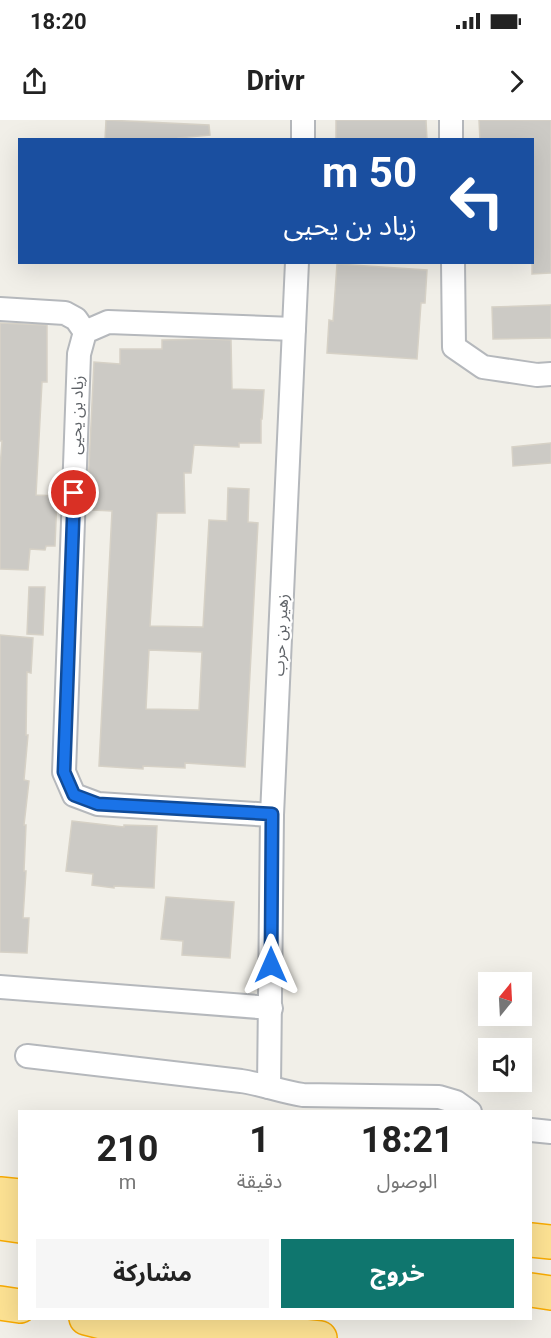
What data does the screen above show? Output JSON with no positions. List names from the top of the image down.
{
  "streets": {
    "street": ["زياد بن يحيى", "زهير بن حرب"]
  },
  "crossings": [
    ["زياد بن يحيى", "زهير بن حرب"]
  ],
  "north": "top",
  "page": {
    "status": "18:20",
    "header": "Drivr",
    "turn": ["50 m", "زياد بن يحيى"],
    "eta": [
      "18:21",
      "الوصول",
      "1",
      "دقيقة",
      "210",
      "m"
    ],
    "buttons": ["خروج", "مشاركة"]
  }
}
